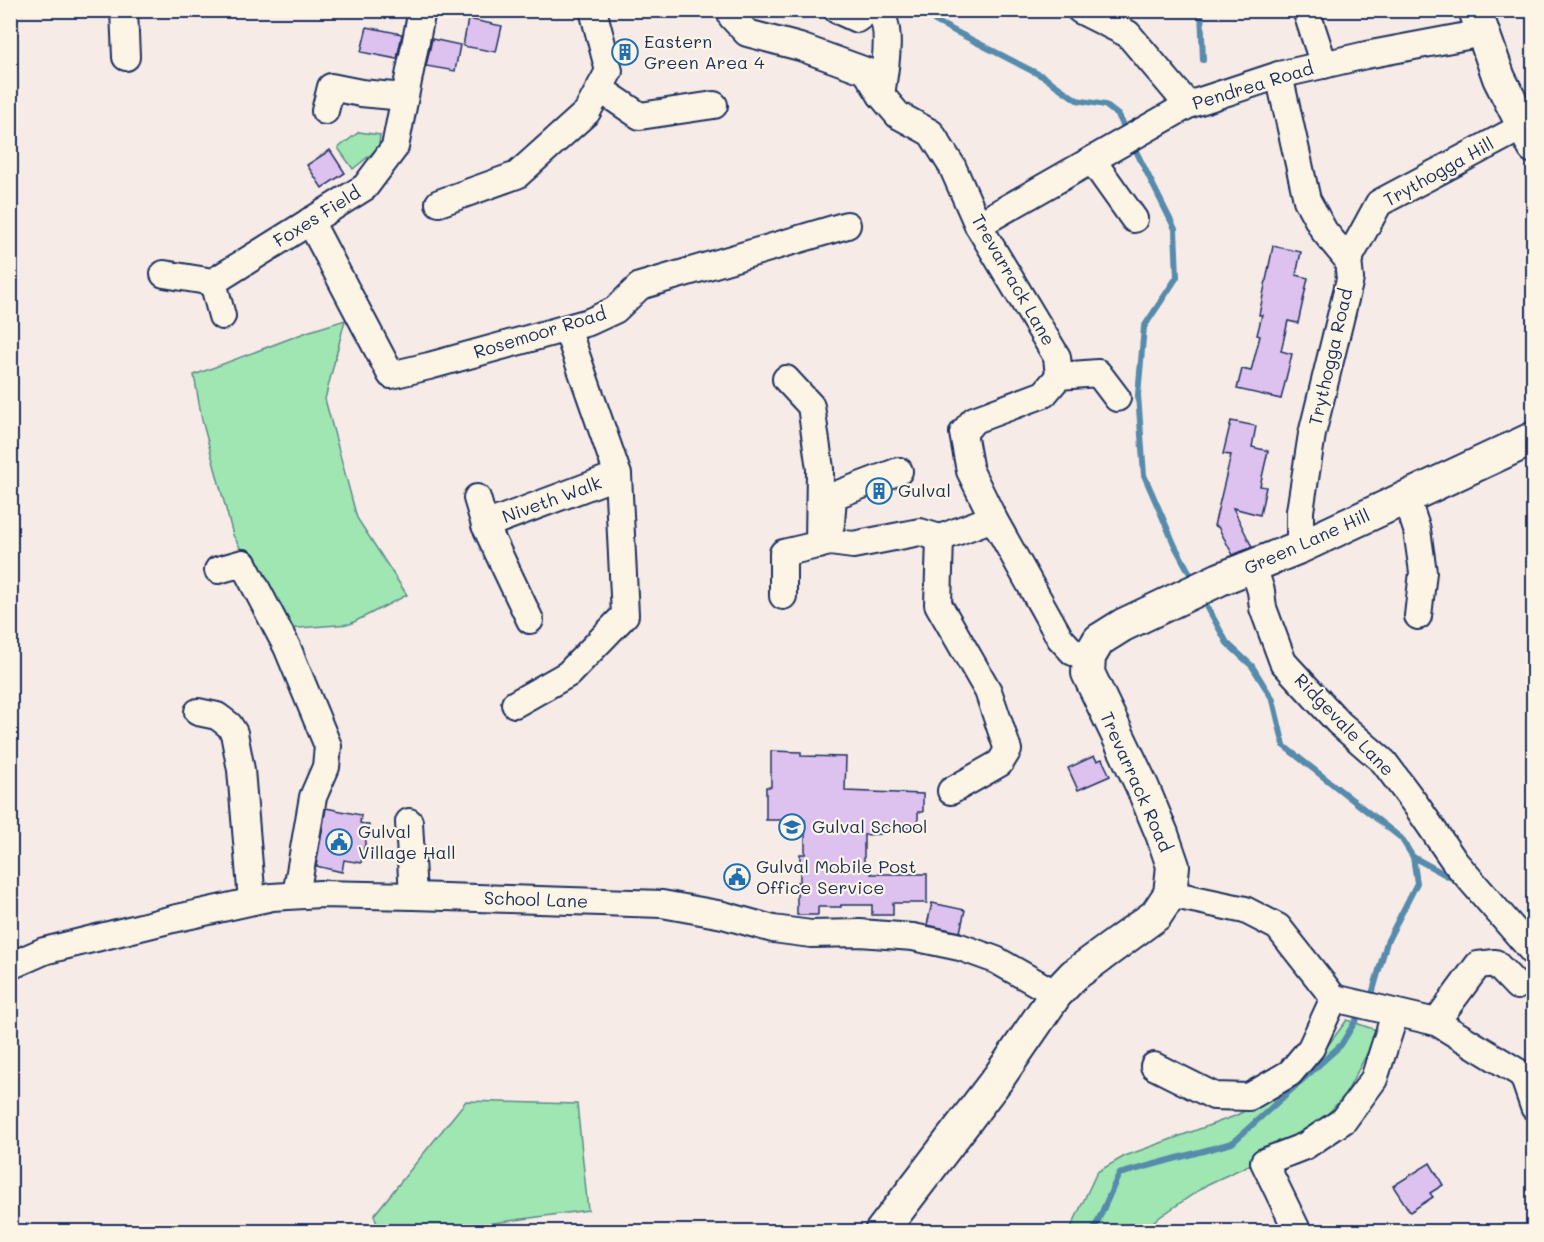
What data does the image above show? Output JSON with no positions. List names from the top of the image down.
{
  "streets": {
    "main road": ["Green Lane Hill", "Trevarrack Road"],
    "street": [
      "Pendrea Road",
      "Trythogga Hill",
      "Foxes Field",
      "Trevarrack Lane",
      "Rosemoor Road",
      "Trythogga Road",
      "Niveth Walk",
      "Ridgevale Lane",
      "School Lane"
    ]
  },
  "crossings": [
    ["Pendrea Road", "Trevarrack Lane"],
    ["Trythogga Hill", "Trythogga Road"],
    ["Foxes Field", "Rosemoor Road"],
    ["Trythogga Road", "Green Lane Hill"],
    ["Green Lane Hill", "Ridgevale Lane"],
    ["Green Lane Hill", "Trevarrack Road"]
  ],
  "places": {
    "building": ["Eastern Green Area 4", "Gulval"],
    "school or university": ["Gulval School"],
    "public building": ["Gulval Village Hall", "Gulval Mobile Post Office Service"]
  }
}
